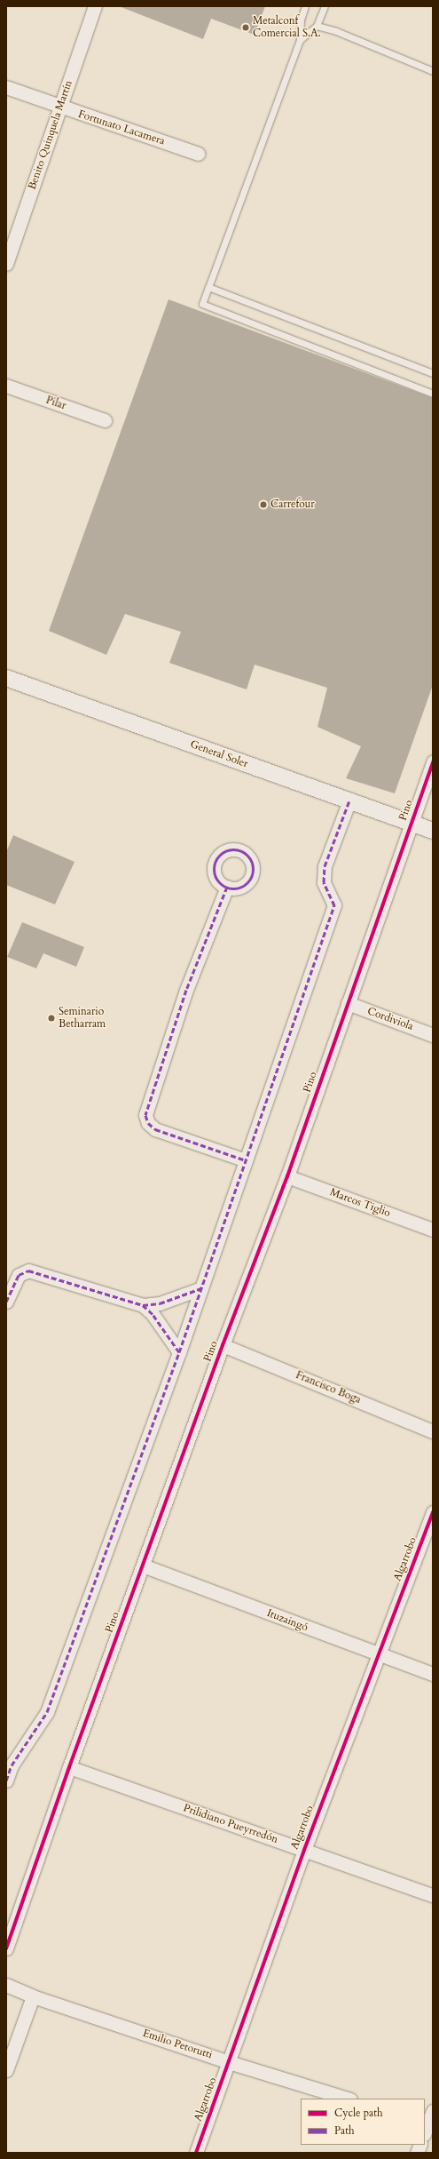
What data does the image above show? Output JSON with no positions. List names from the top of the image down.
{
  "streets": {
    "street": [
      "Fortunato Lacamera",
      "Benito Quinquela Martín",
      "Pilar",
      "General Soler",
      "Pino",
      "Cordiviola",
      "Marcos Tiglio",
      "Francisco Boga",
      "Algarrobo",
      "Ituzaingó",
      "Prilidiano Pueyrredón",
      "Emilio Petorutti"
    ]
  },
  "crossings": [
    ["Fortunato Lacamera", "Benito Quinquela Martín"],
    ["General Soler", "Pino"],
    ["Pino", "Cordiviola"],
    ["Pino", "Marcos Tiglio"],
    ["Pino", "Francisco Boga"],
    ["Pino", "Ituzaingó"],
    ["Pino", "Prilidiano Pueyrredón"],
    ["Algarrobo", "Ituzaingó"],
    ["Algarrobo", "Prilidiano Pueyrredón"],
    ["Algarrobo", "Emilio Petorutti"]
  ],
  "places": ["Metalconf Comercial S.A.", "Carrefour", "Seminario Betharram"],
  "legend": ["Cycle path", "Path"]
}
